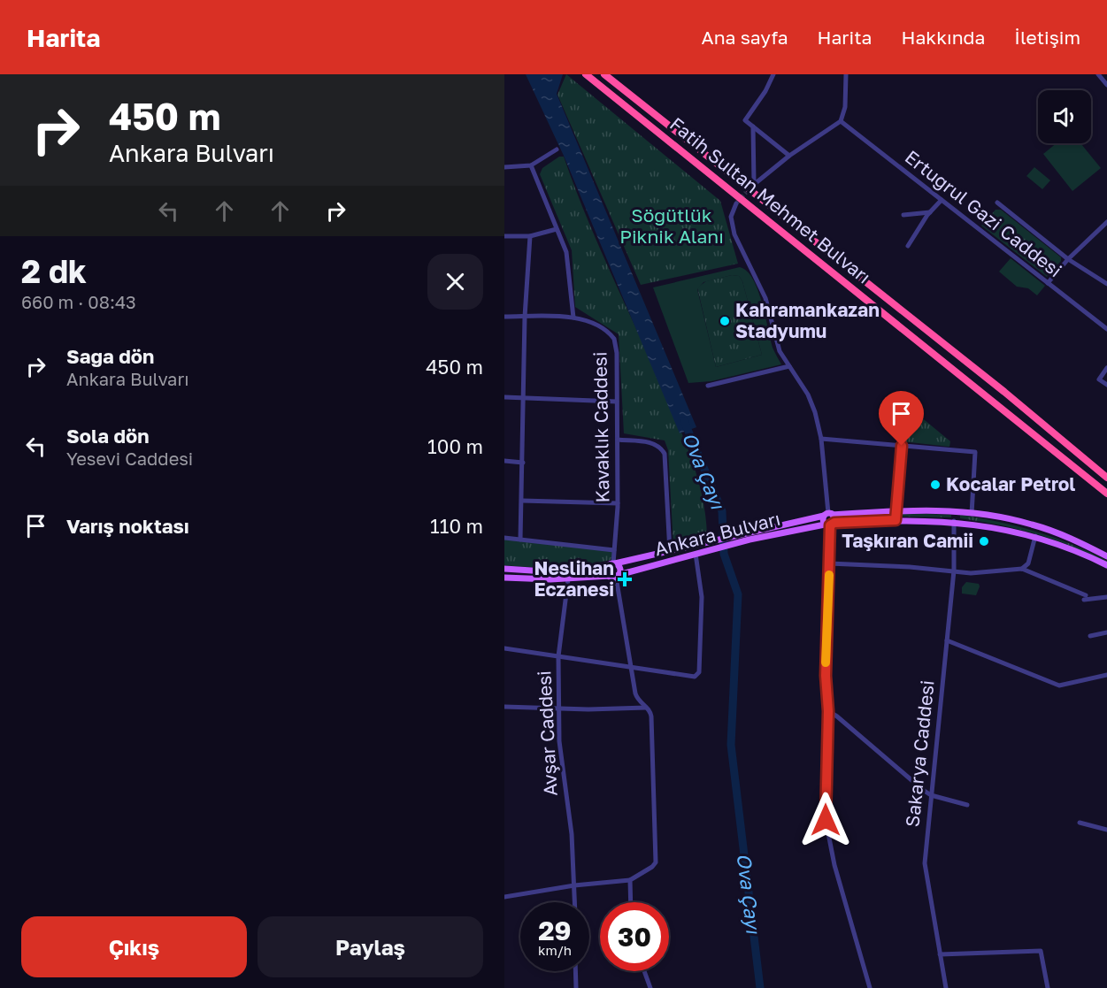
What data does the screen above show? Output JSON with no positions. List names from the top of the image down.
{
  "streets": {
    "highway": ["Fatih Sultan Mehmet Bulvarı"],
    "main road": ["Ankara Bulvarı"],
    "street": [
      "Ertuğrul Gazi Caddesi",
      "Kavaklık Caddesi",
      "Avşar Caddesi",
      "Sakarya Caddesi"
    ]
  },
  "crossings": [
    ["Kavaklık Caddesi", "Ankara Bulvarı"],
    ["Ankara Bulvarı", "Avşar Caddesi"],
    ["Ankara Bulvarı", "Sakarya Caddesi"]
  ],
  "water": ["Ova Çayı"],
  "parks": ["Söğütlük Piknik Alanı"],
  "places": {
    "other": ["Kahramankazan Stadyumu", "Kocalar Petrol", "Taşkıran Camii"],
    "health": ["Neslihan Eczanesi"]
  },
  "page": {
    "header": "Harita",
    "nav": [
      "Ana sayfa",
      "Harita",
      "Hakkında",
      "İletişim"
    ],
    "turn": ["450 m", "Ankara Bulvarı"],
    "heading": ["2 dk", "660 m · 08:43"],
    "list": [
      {
        "name": "Sağa dön",
        "note": "Ankara Bulvarı",
        "value": "450 m"
      },
      {
        "name": "Sola dön",
        "note": "Yesevi Caddesi",
        "value": "100 m"
      },
      {
        "name": "Varış noktası",
        "value": "110 m"
      }
    ],
    "speed": "29 km/h",
    "limit": "30",
    "buttons": ["Çıkış", "Paylaş"]
  }
}
